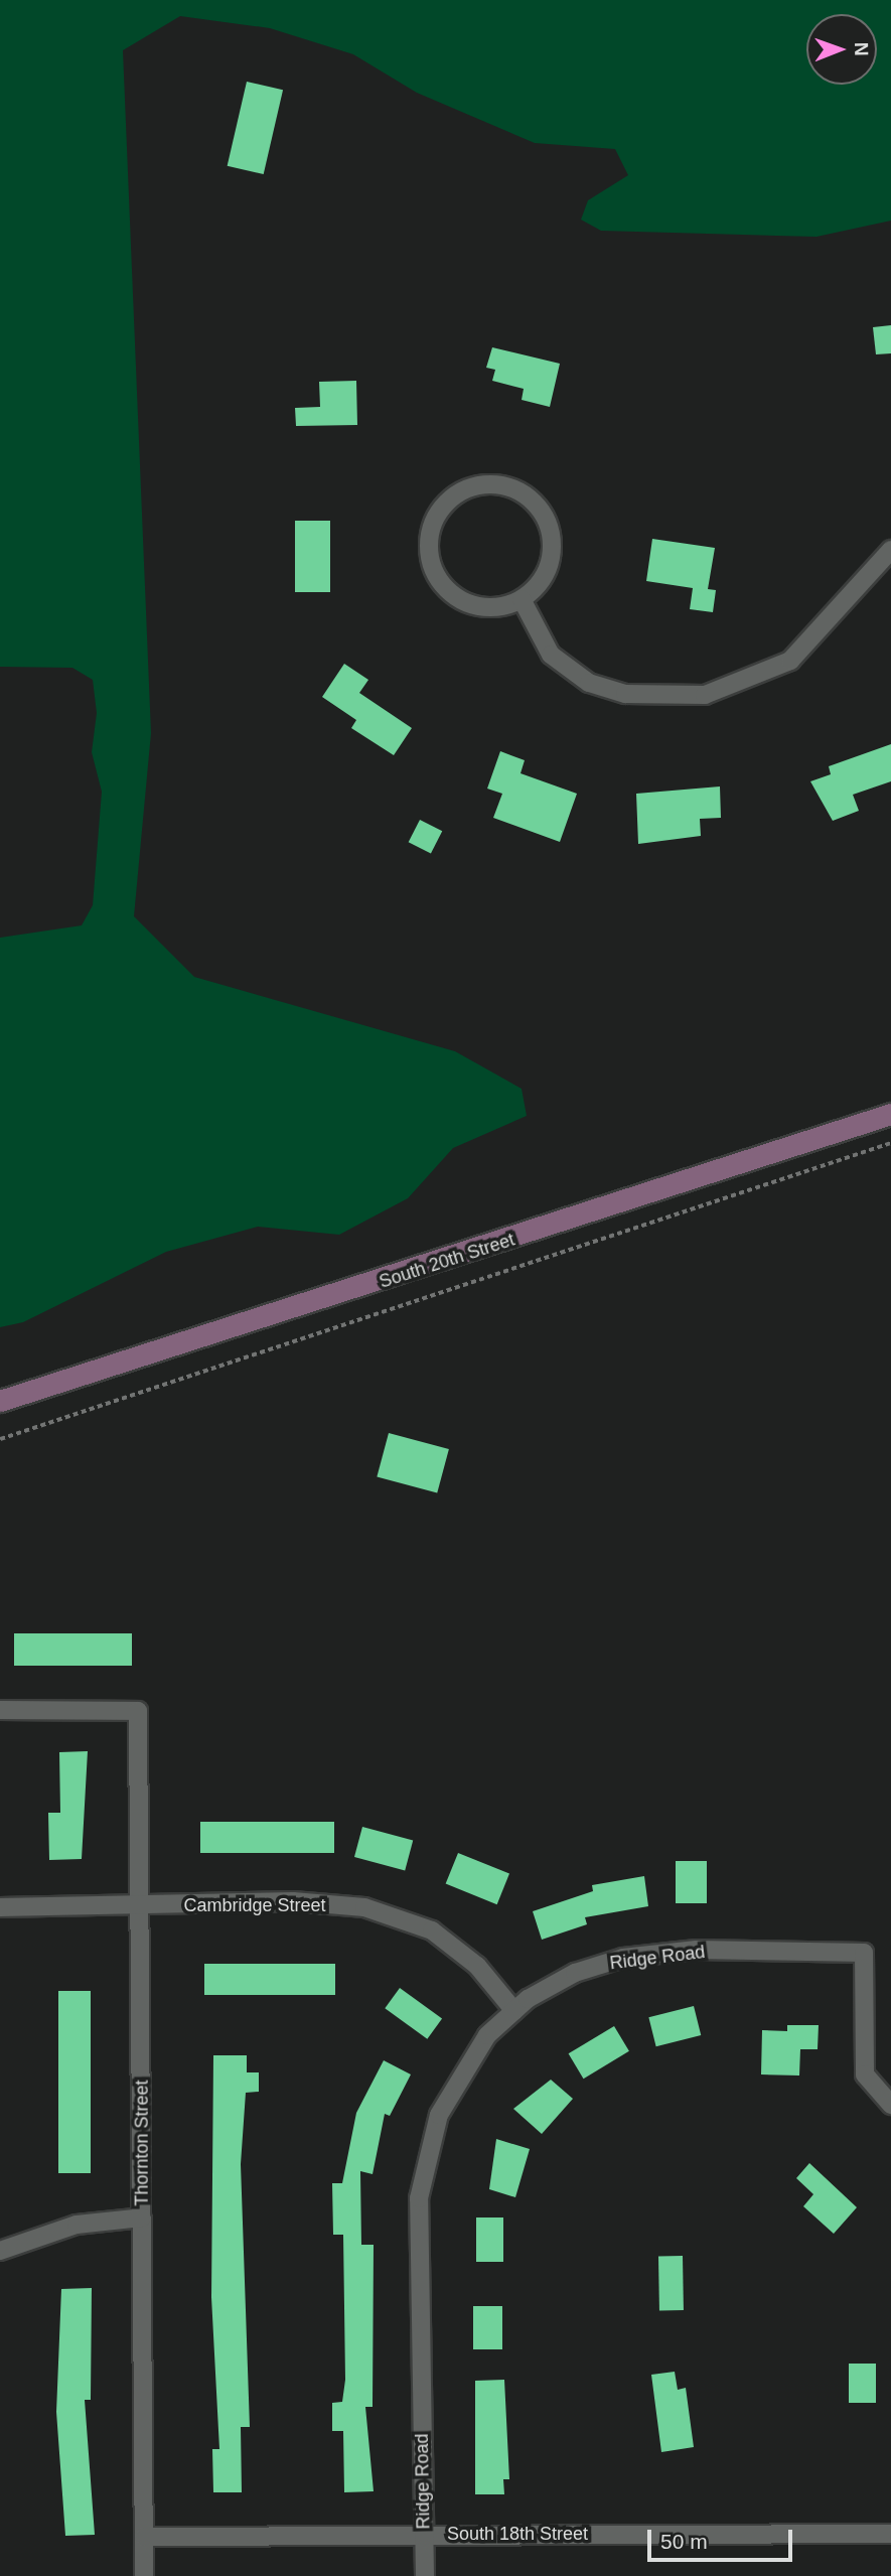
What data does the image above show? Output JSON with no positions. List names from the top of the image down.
{
  "streets": {
    "main road": ["South 20th Street"],
    "street": [
      "Cambridge Street",
      "Ridge Road",
      "Thornton Street",
      "South 18th Street"
    ]
  },
  "crossings": [
    ["Cambridge Street", "Ridge Road"],
    ["Cambridge Street", "Thornton Street"],
    ["Ridge Road", "South 18th Street"],
    ["Thornton Street", "South 18th Street"]
  ],
  "scale_bar": "50 m",
  "north": "right"
}
